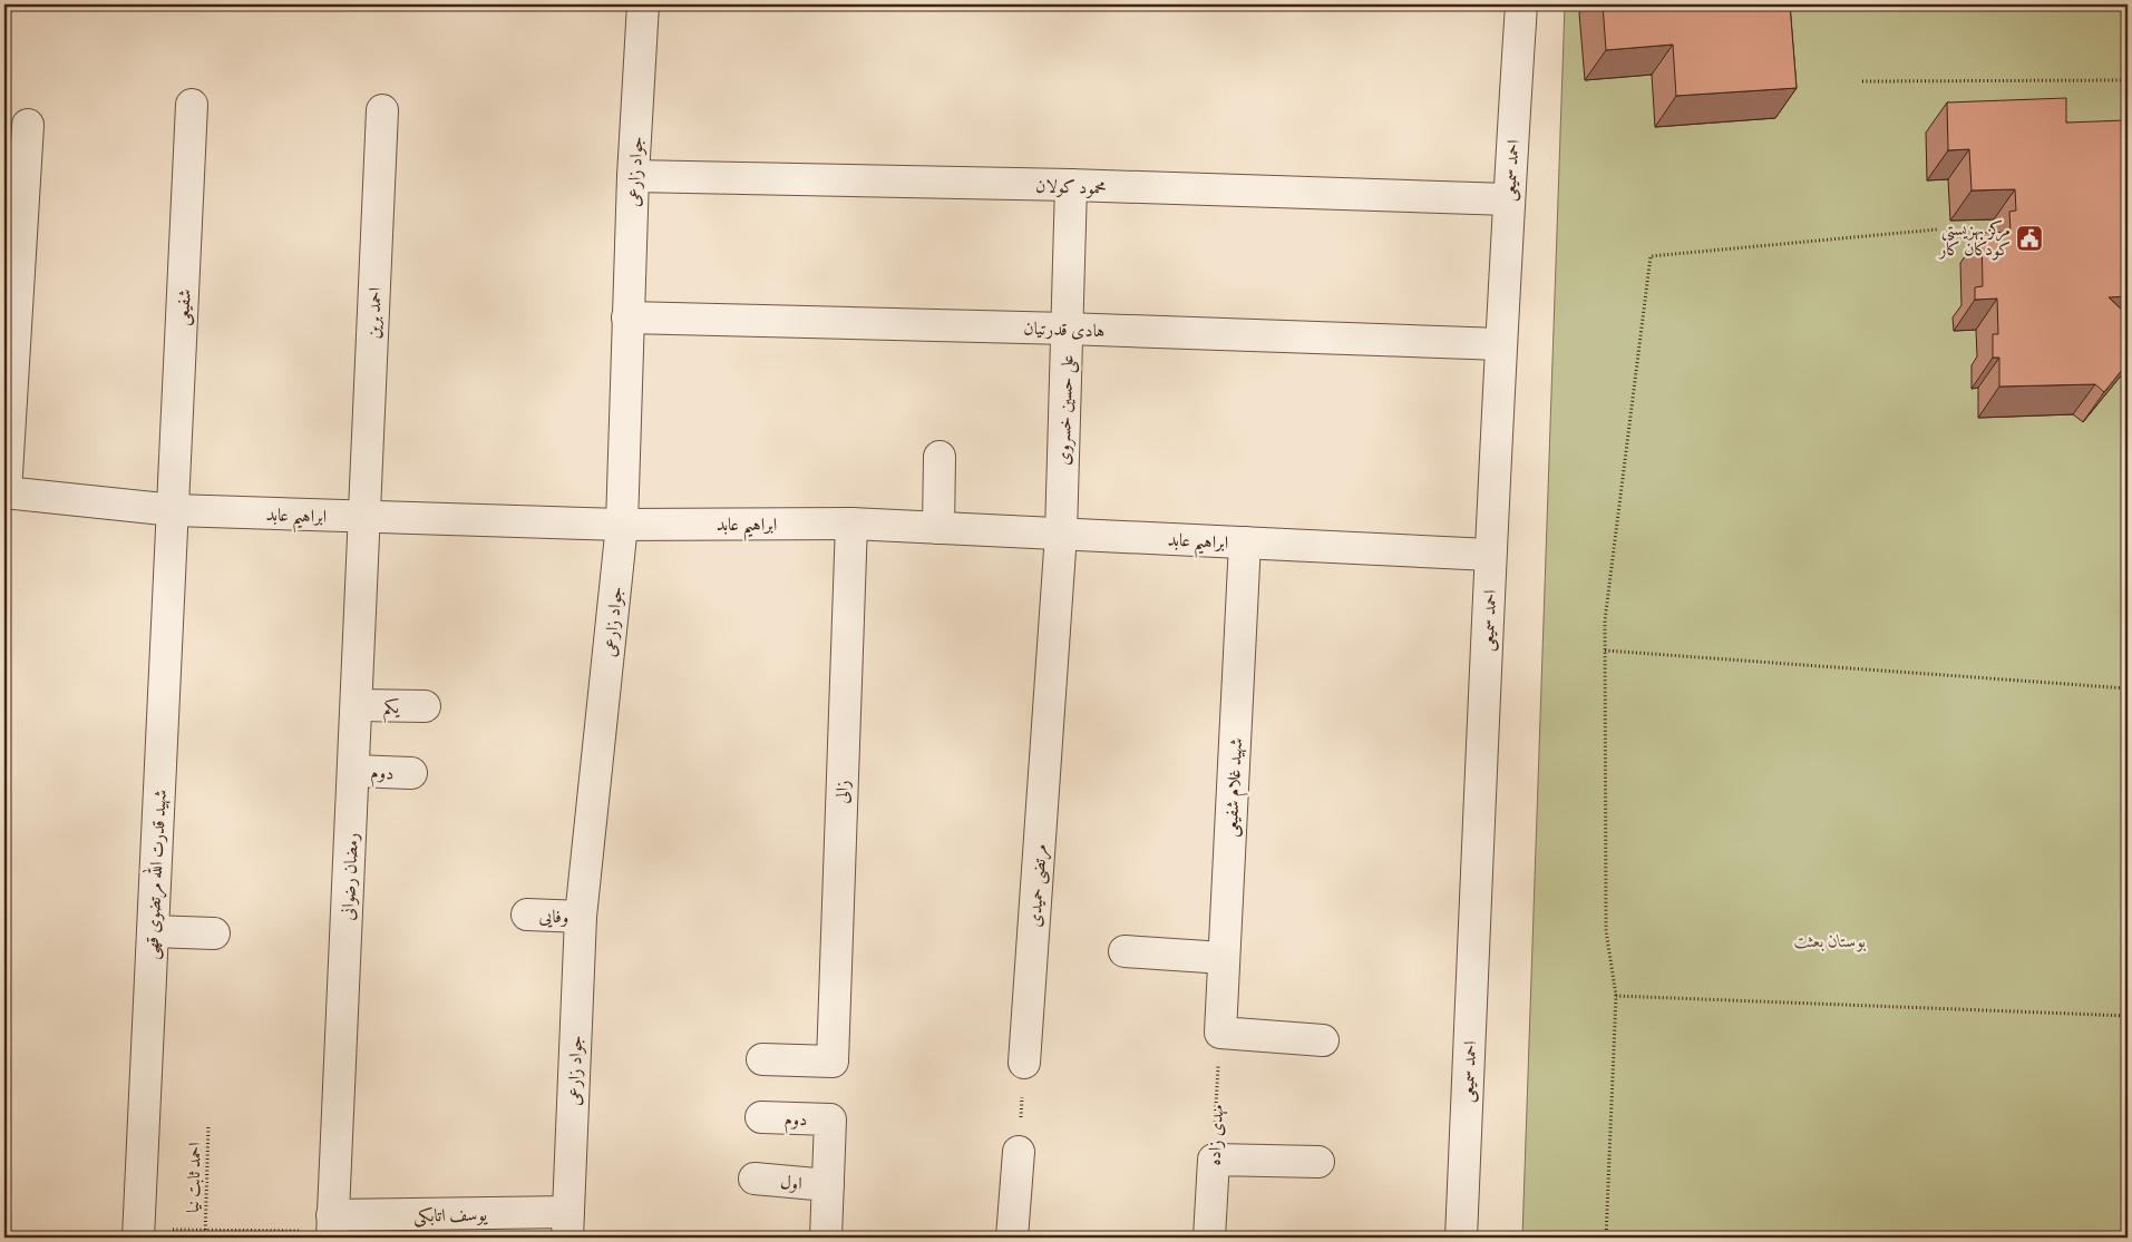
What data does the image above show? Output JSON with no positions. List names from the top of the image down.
{
  "streets": {
    "street": [
      "احمد سمیعی",
      "جواد زارعی",
      "محمود کولان",
      "شفیعی",
      "احمد برین",
      "هادی قدرتیان",
      "علی حسین خسروی",
      "ابراهیم عابد",
      "یکم",
      "دوم",
      "شهید غلام شفیعی",
      "زالی",
      "شهید قدرت الله مرتضوی قهی",
      "رمضان رضوانی",
      "مرتضی حمیدی",
      "وفایی",
      "مهدی زاده",
      "اول",
      "یوسف اتابکی"
    ],
    "path": ["احمد ثابت نیا"]
  },
  "crossings": [
    ["احمد سمیعی", "محمود کولان"],
    ["احمد سمیعی", "هادی قدرتیان"],
    ["احمد سمیعی", "ابراهیم عابد"],
    ["جواد زارعی", "محمود کولان"],
    ["جواد زارعی", "هادی قدرتیان"],
    ["جواد زارعی", "ابراهیم عابد"],
    ["جواد زارعی", "وفایی"],
    ["جواد زارعی", "یوسف اتابکی"],
    ["محمود کولان", "علی حسین خسروی"],
    ["شفیعی", "ابراهیم عابد"],
    ["شفیعی", "شهید قدرت الله مرتضوی قهی"],
    ["احمد برین", "ابراهیم عابد"],
    ["احمد برین", "رمضان رضوانی"],
    ["هادی قدرتیان", "علی حسین خسروی"],
    ["علی حسین خسروی", "ابراهیم عابد"],
    ["علی حسین خسروی", "مرتضی حمیدی"],
    ["ابراهیم عابد", "شهید غلام شفیعی"],
    ["ابراهیم عابد", "زالی"],
    ["ابراهیم عابد", "شهید قدرت الله مرتضوی قهی"],
    ["ابراهیم عابد", "رمضان رضوانی"],
    ["ابراهیم عابد", "مرتضی حمیدی"],
    ["یکم", "رمضان رضوانی"],
    ["دوم", "رمضان رضوانی"],
    ["دوم", "اول"],
    ["شهید غلام شفیعی", "مهدی زاده"],
    ["رمضان رضوانی", "یوسف اتابکی"]
  ],
  "parks": ["بوستان بعثت"],
  "places": {
    "public building": ["مرکز بهزیستی کودکان کار"]
  }
}
